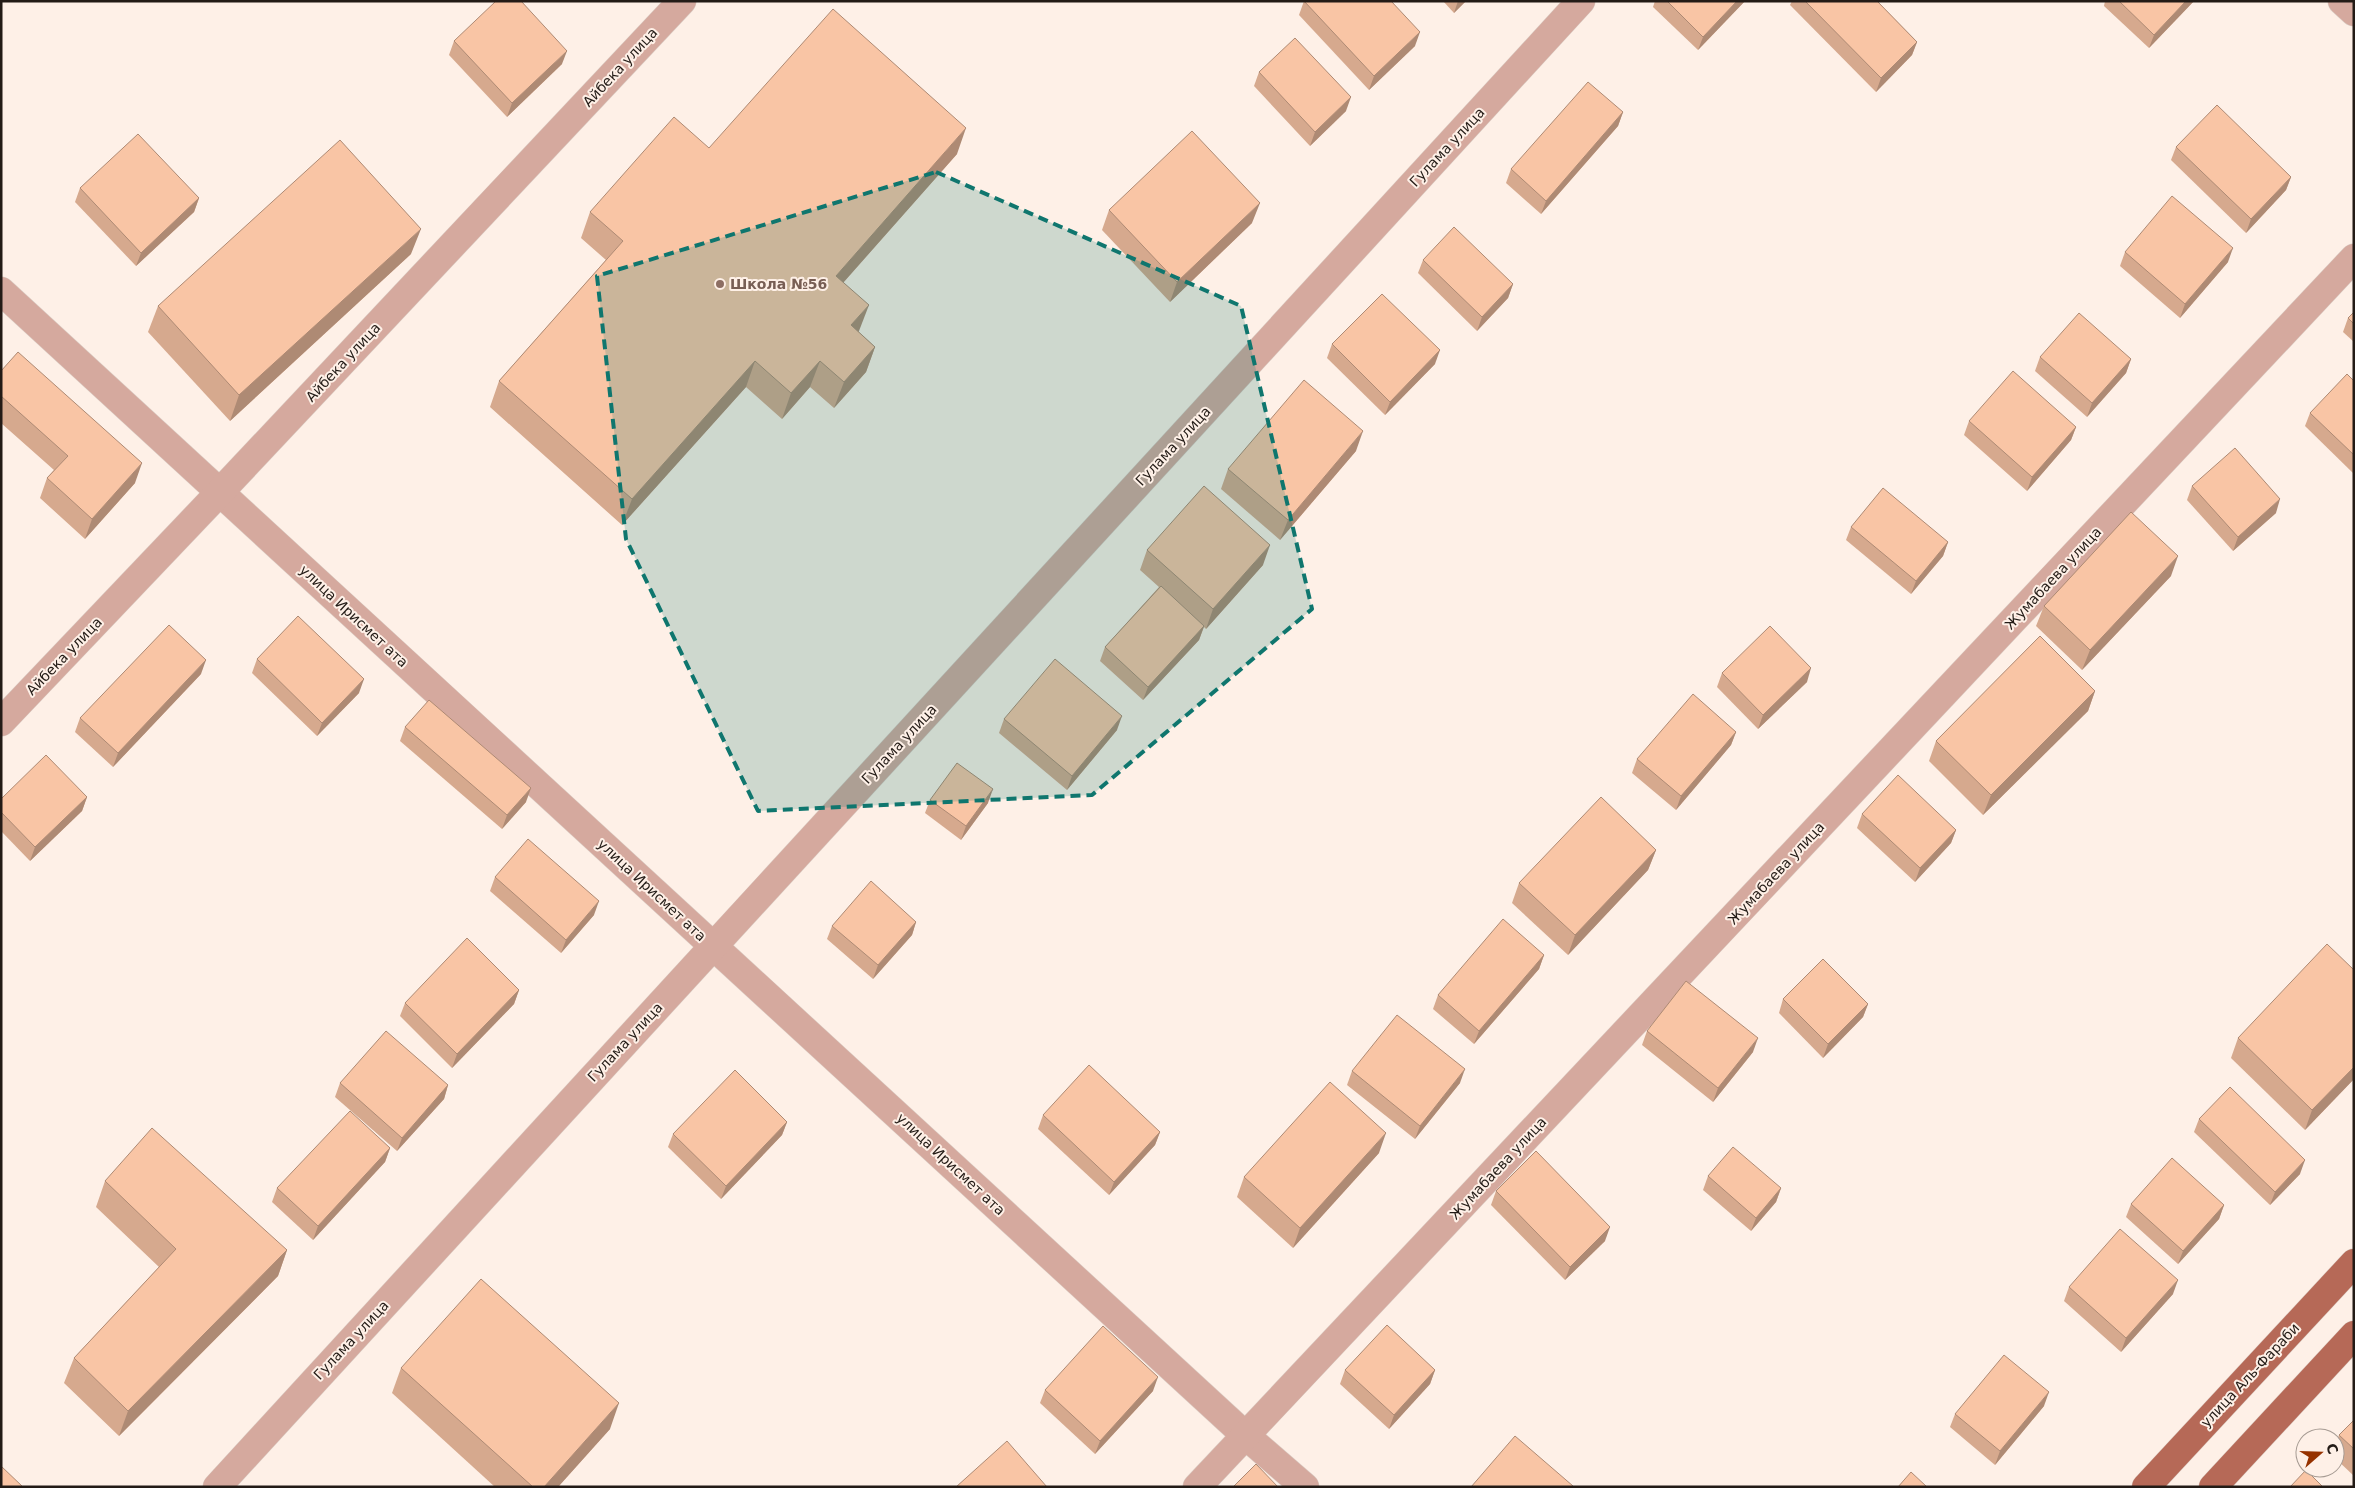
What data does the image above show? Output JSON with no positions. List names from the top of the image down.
{
  "streets": {
    "main road": ["улица Аль-Фараби"],
    "street": [
      "Айбека улица",
      "Гулама улица",
      "Жумабаева улица",
      "улица Ирисмет ата"
    ]
  },
  "crossings": [
    ["Айбека улица", "улица Ирисмет ата"],
    ["Гулама улица", "улица Ирисмет ата"],
    ["Жумабаева улица", "улица Ирисмет ата"]
  ],
  "places": ["Школа №56"],
  "north": "right"
}
